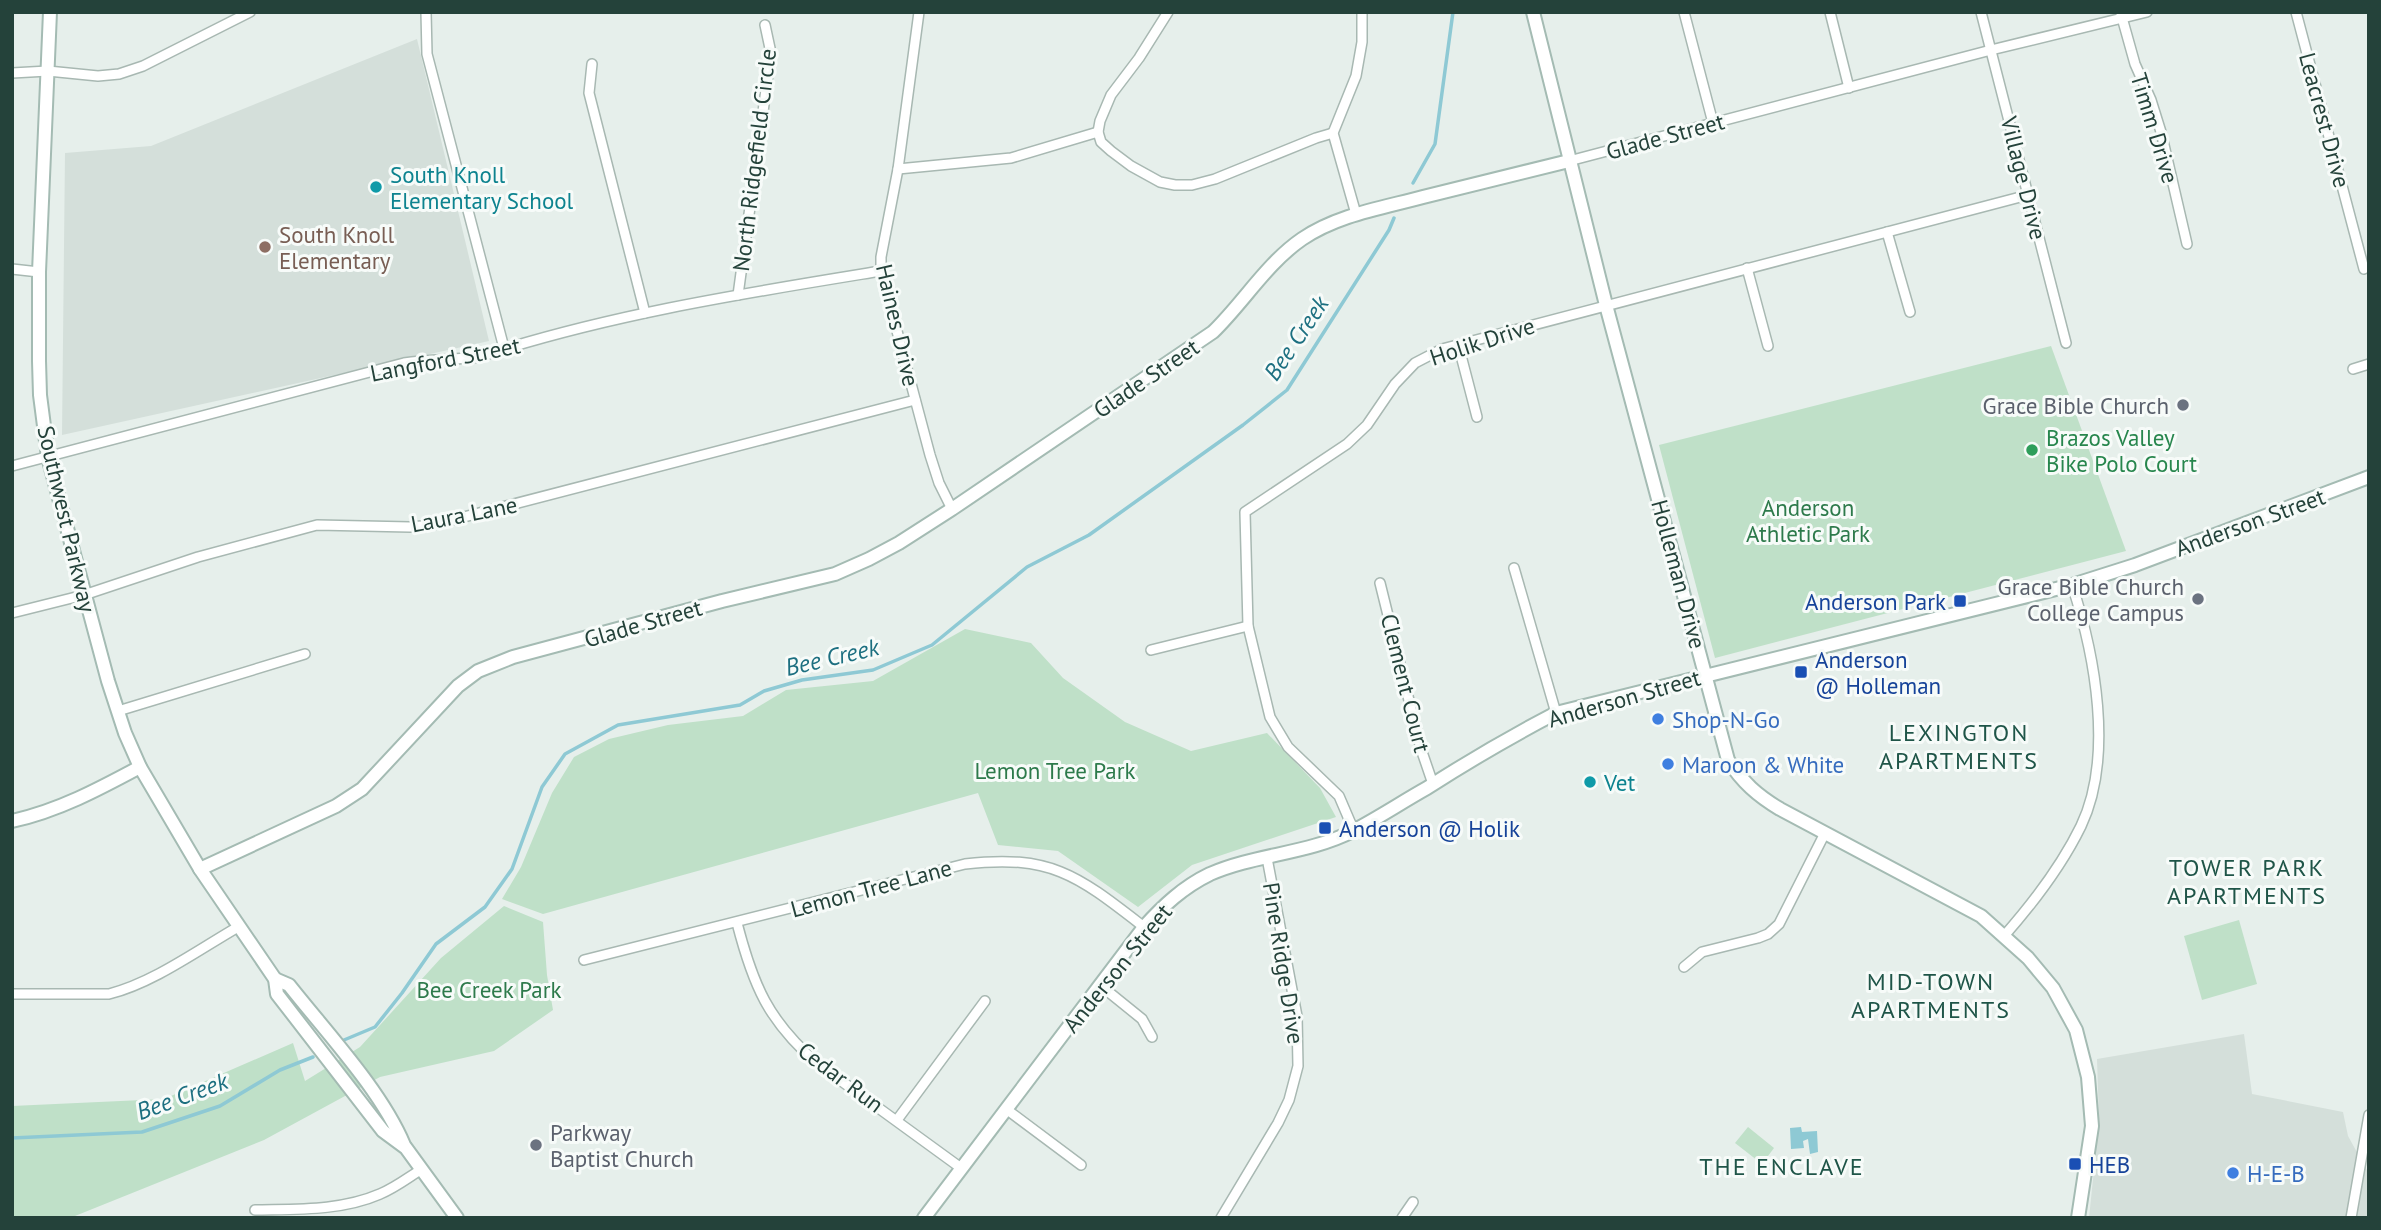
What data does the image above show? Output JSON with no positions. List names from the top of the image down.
{
  "streets": {
    "street": [
      "Leacrest Drive",
      "Timm Drive",
      "Glade Street",
      "North Ridgefield Circle",
      "Village Drive",
      "Haines Drive",
      "Holik Drive",
      "Langford Street",
      "Laura Lane",
      "Southwest Parkway",
      "Anderson Street",
      "Holleman Drive",
      "Clement Court",
      "Lemon Tree Lane",
      "Pine Ridge Drive",
      "Cedar Run"
    ]
  },
  "crossings": [
    ["Timm Drive", "Glade Street"],
    ["Glade Street", "Village Drive"],
    ["Glade Street", "Haines Drive"],
    ["Glade Street", "Southwest Parkway"],
    ["Glade Street", "Holleman Drive"],
    ["North Ridgefield Circle", "Langford Street"],
    ["Village Drive", "Holik Drive"],
    ["Haines Drive", "Langford Street"],
    ["Haines Drive", "Laura Lane"],
    ["Holik Drive", "Anderson Street"],
    ["Holik Drive", "Holleman Drive"],
    ["Langford Street", "Southwest Parkway"],
    ["Laura Lane", "Southwest Parkway"],
    ["Anderson Street", "Holleman Drive"],
    ["Anderson Street", "Clement Court"],
    ["Anderson Street", "Lemon Tree Lane"],
    ["Anderson Street", "Pine Ridge Drive"],
    ["Anderson Street", "Cedar Run"],
    ["Lemon Tree Lane", "Cedar Run"]
  ],
  "districts": [
    "LEXINGTON APARTMENTS",
    "TOWER PARK APARTMENTS",
    "MID-TOWN APARTMENTS",
    "THE ENCLAVE"
  ],
  "water": ["Bee Creek"],
  "parks": ["Anderson Athletic Park", "Lemon Tree Park", "Bee Creek Park"],
  "places": {
    "other": [
      "South Knoll Elementary School",
      "South Knoll Elementary",
      "Grace Bible Church",
      "Brazos Valley Bike Polo Court",
      "Grace Bible Church College Campus",
      "Shop-N-Go",
      "Maroon & White",
      "Vet",
      "Parkway Baptist Church",
      "H-E-B"
    ],
    "transit": [
      "Anderson Park",
      "Anderson @ Holleman",
      "Anderson @ Holik",
      "HEB"
    ]
  }
}
